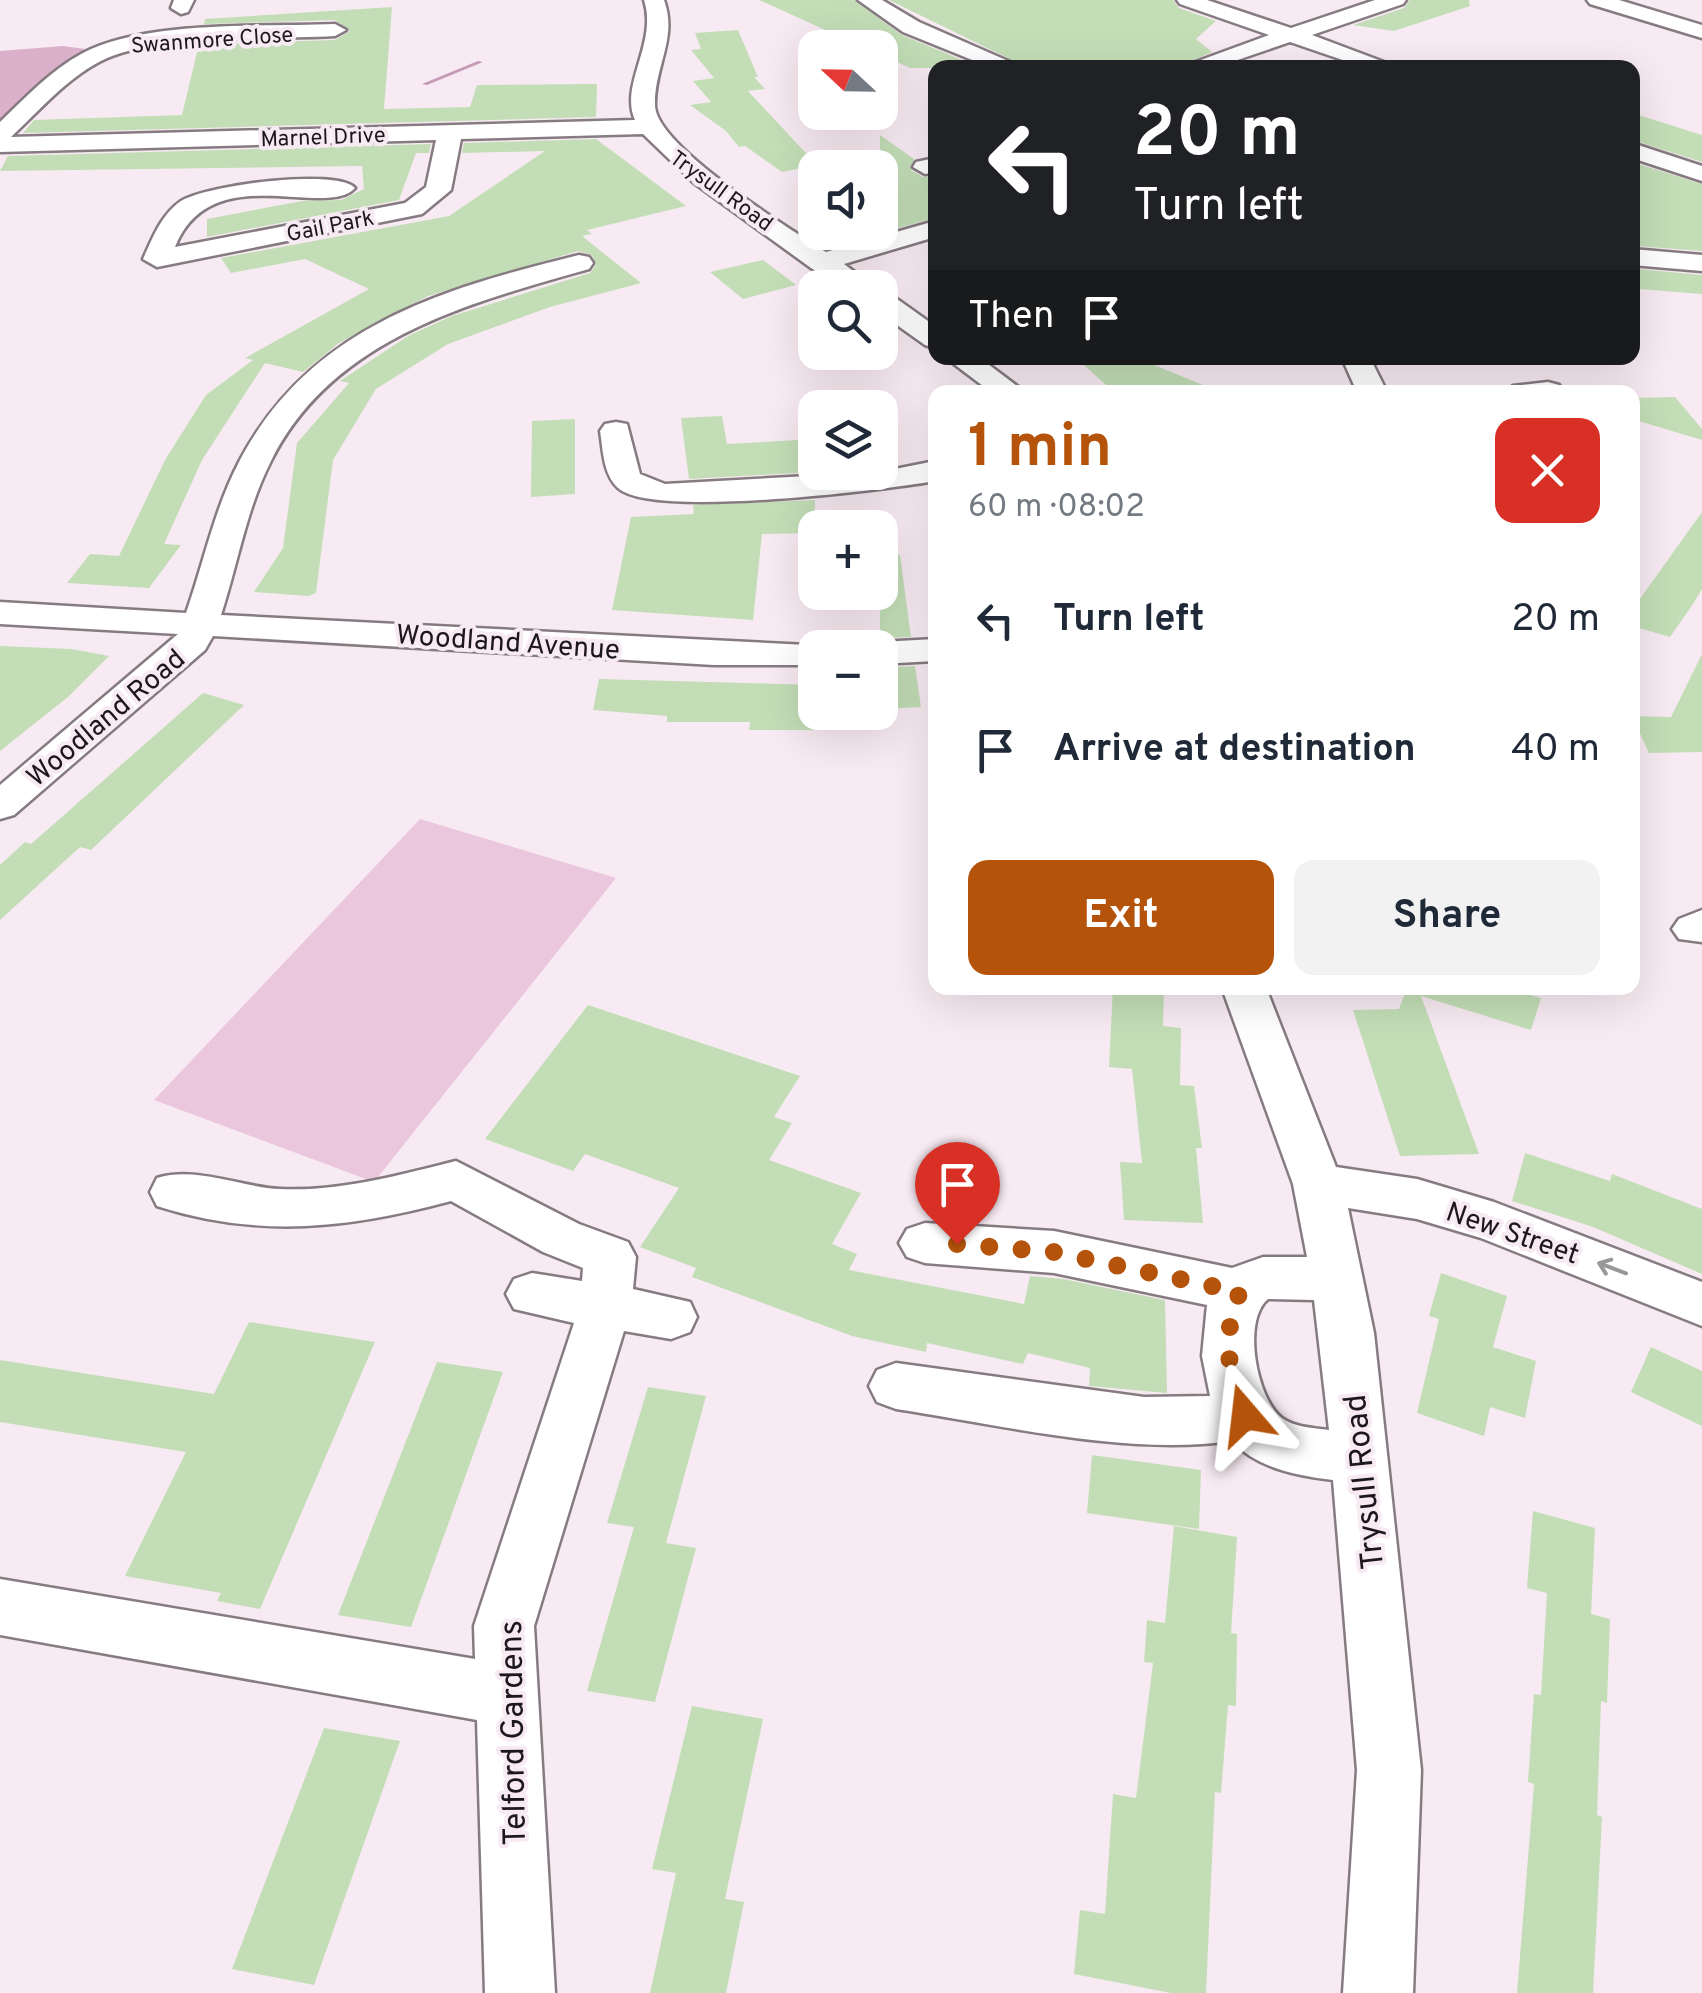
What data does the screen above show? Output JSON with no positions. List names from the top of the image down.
{
  "streets": {
    "street": [
      "Swanmore Close",
      "Marnel Drive",
      "Trysull Road",
      "Gail Park",
      "Woodland Avenue",
      "Woodland Road",
      "New Street",
      "Telford Gardens"
    ]
  },
  "crossings": [
    ["Marnel Drive", "Trysull Road"],
    ["Marnel Drive", "Gail Park"],
    ["Trysull Road", "New Street"],
    ["Woodland Avenue", "Woodland Road"]
  ],
  "one_way": ["New Street"],
  "north": "left",
  "page": {
    "map_buttons": ["+", "−"],
    "turn": ["20 m", "Turn left"],
    "then": "Then",
    "heading": ["1 min", "60 m · 08:02"],
    "list": [
      {
        "name": "Turn left",
        "value": "20 m"
      },
      {
        "name": "Arrive at destination",
        "value": "40 m"
      }
    ],
    "buttons": ["Exit", "Share"]
  }
}
